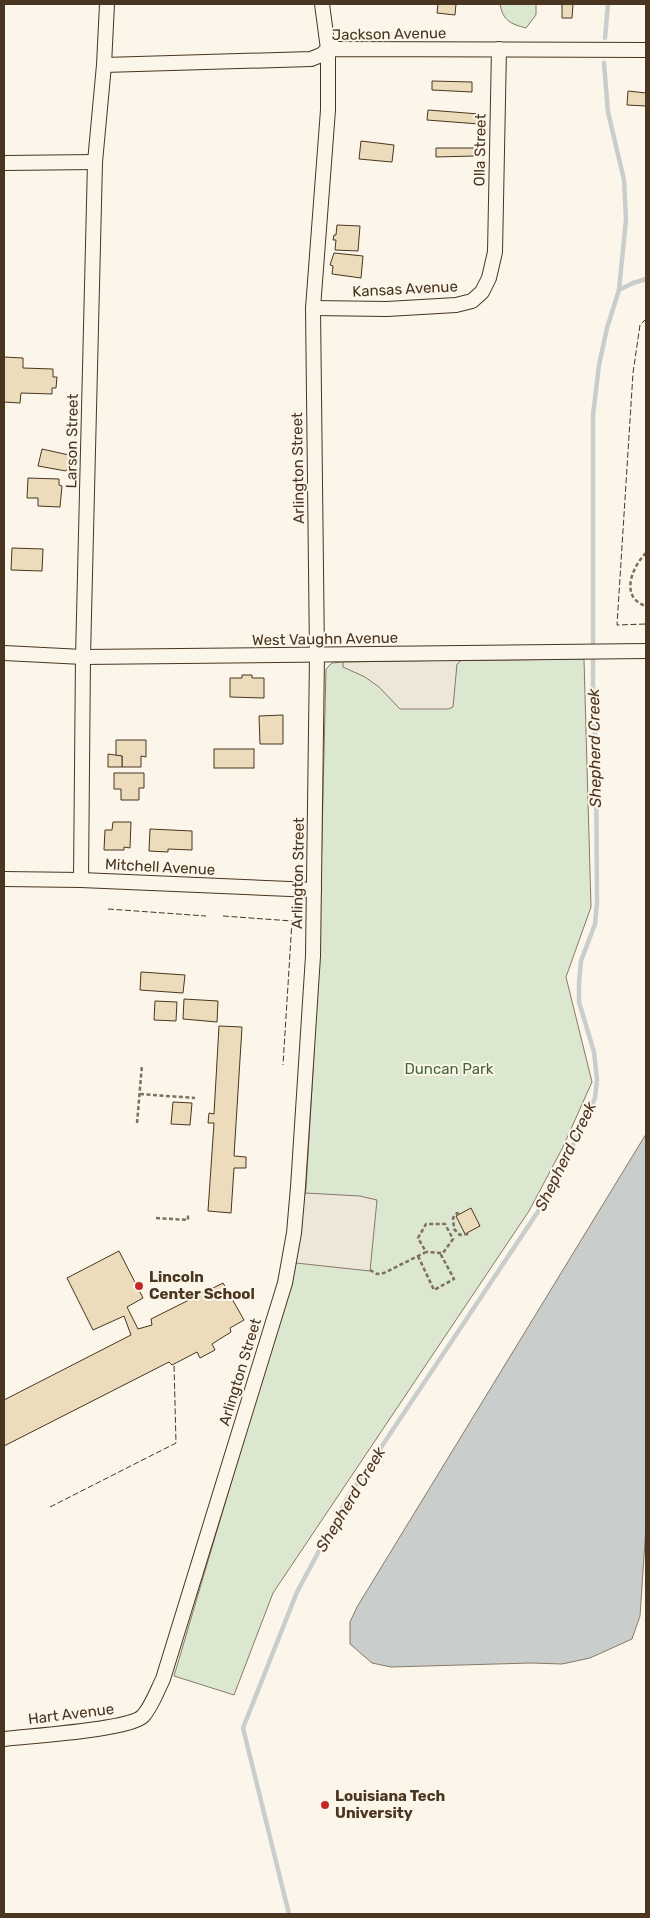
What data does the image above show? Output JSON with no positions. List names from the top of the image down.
{
  "streets": {
    "street": [
      "Jackson Avenue",
      "Olla Street",
      "Kansas Avenue",
      "Larson Street",
      "Arlington Street",
      "West Vaughn Avenue",
      "Mitchell Avenue",
      "Hart Avenue"
    ]
  },
  "crossings": [
    ["Jackson Avenue", "Olla Street"],
    ["Jackson Avenue", "Larson Street"],
    ["Jackson Avenue", "Arlington Street"],
    ["Olla Street", "Kansas Avenue"],
    ["Kansas Avenue", "Arlington Street"],
    ["Larson Street", "West Vaughn Avenue"],
    ["Larson Street", "Mitchell Avenue"],
    ["Arlington Street", "West Vaughn Avenue"],
    ["Arlington Street", "Mitchell Avenue"],
    ["Arlington Street", "Hart Avenue"]
  ],
  "water": ["Shepherd Creek"],
  "parks": ["Duncan Park"],
  "places": ["Lincoln Center School", "Louisiana Tech University"]
}
